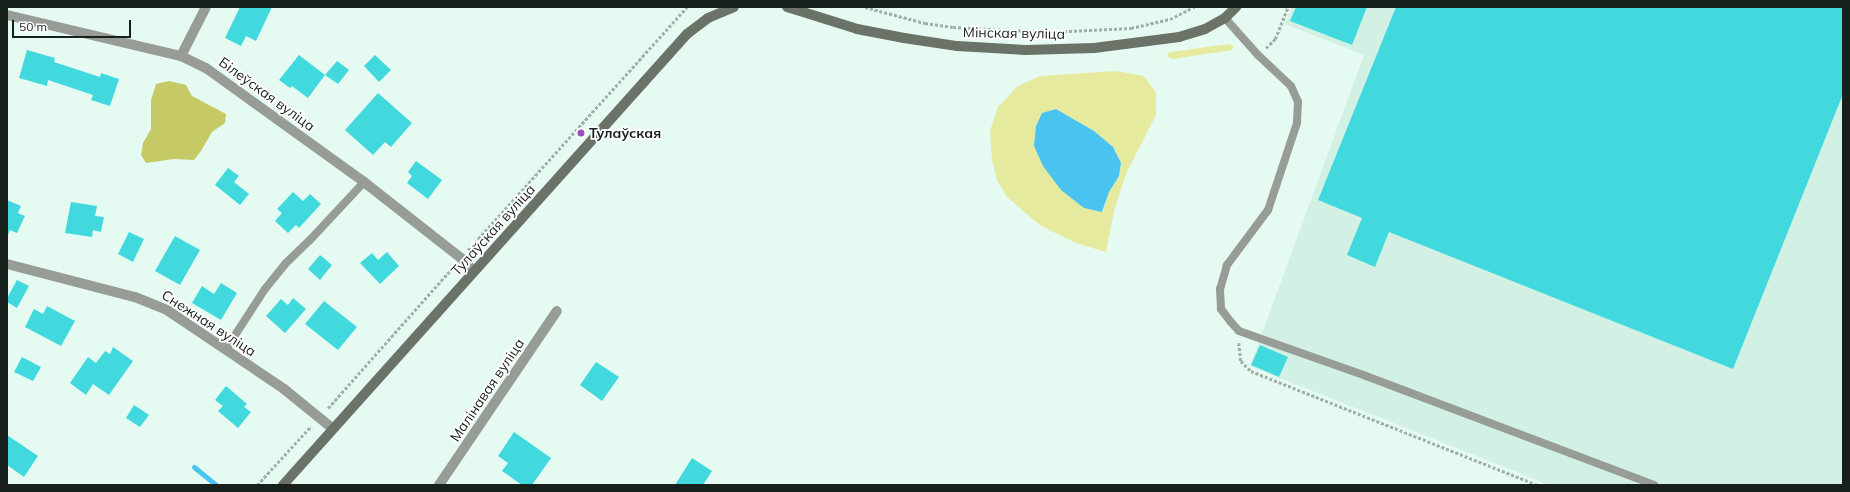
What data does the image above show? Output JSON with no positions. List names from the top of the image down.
{
  "streets": {
    "main road": ["Мінская вуліца", "Тулаўская вуліца"],
    "street": ["Білеўская вуліца", "Снежная вуліца", "Малінавая вуліца"]
  },
  "crossings": [
    ["Білеўская вуліца", "Тулаўская вуліца"],
    ["Тулаўская вуліца", "Снежная вуліца"]
  ],
  "places": ["Тулаўская"],
  "scale_bar": "50 m"
}
